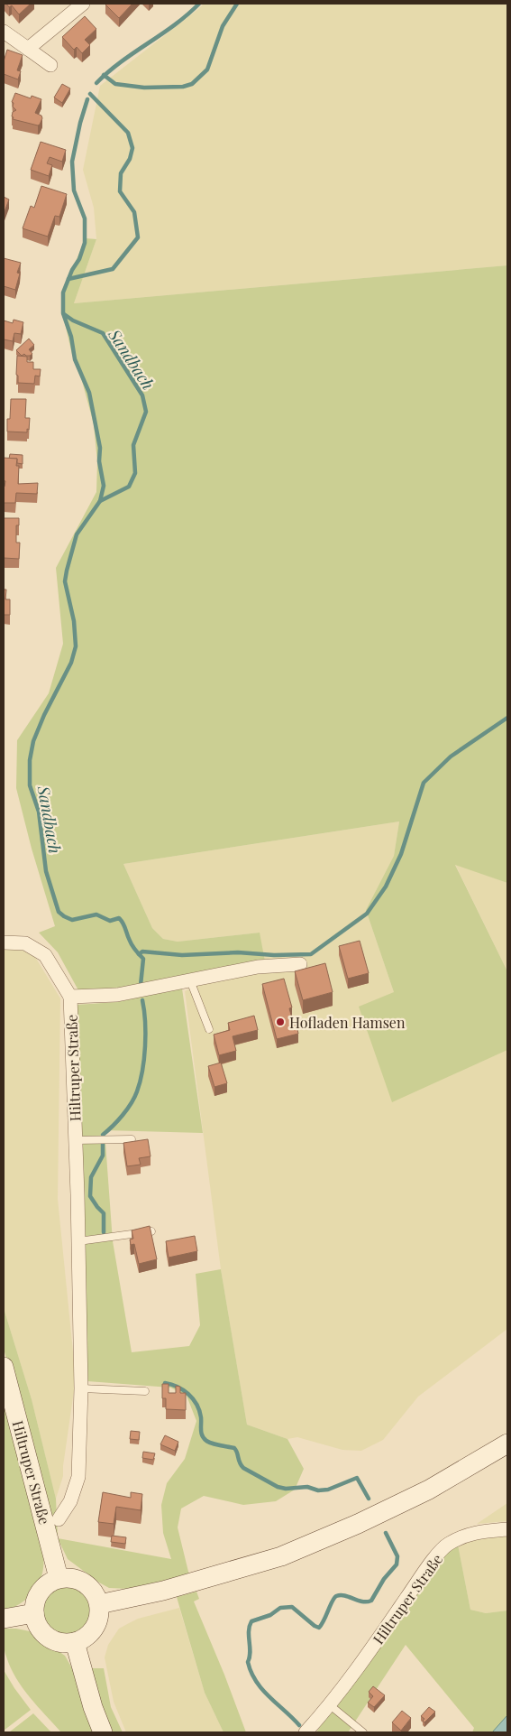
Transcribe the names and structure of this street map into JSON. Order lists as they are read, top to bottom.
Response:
{
  "streets": {
    "main road": ["Hiltruper Straße"]
  },
  "water": ["Sandbach"],
  "places": ["Hofladen Hamsen"]
}
